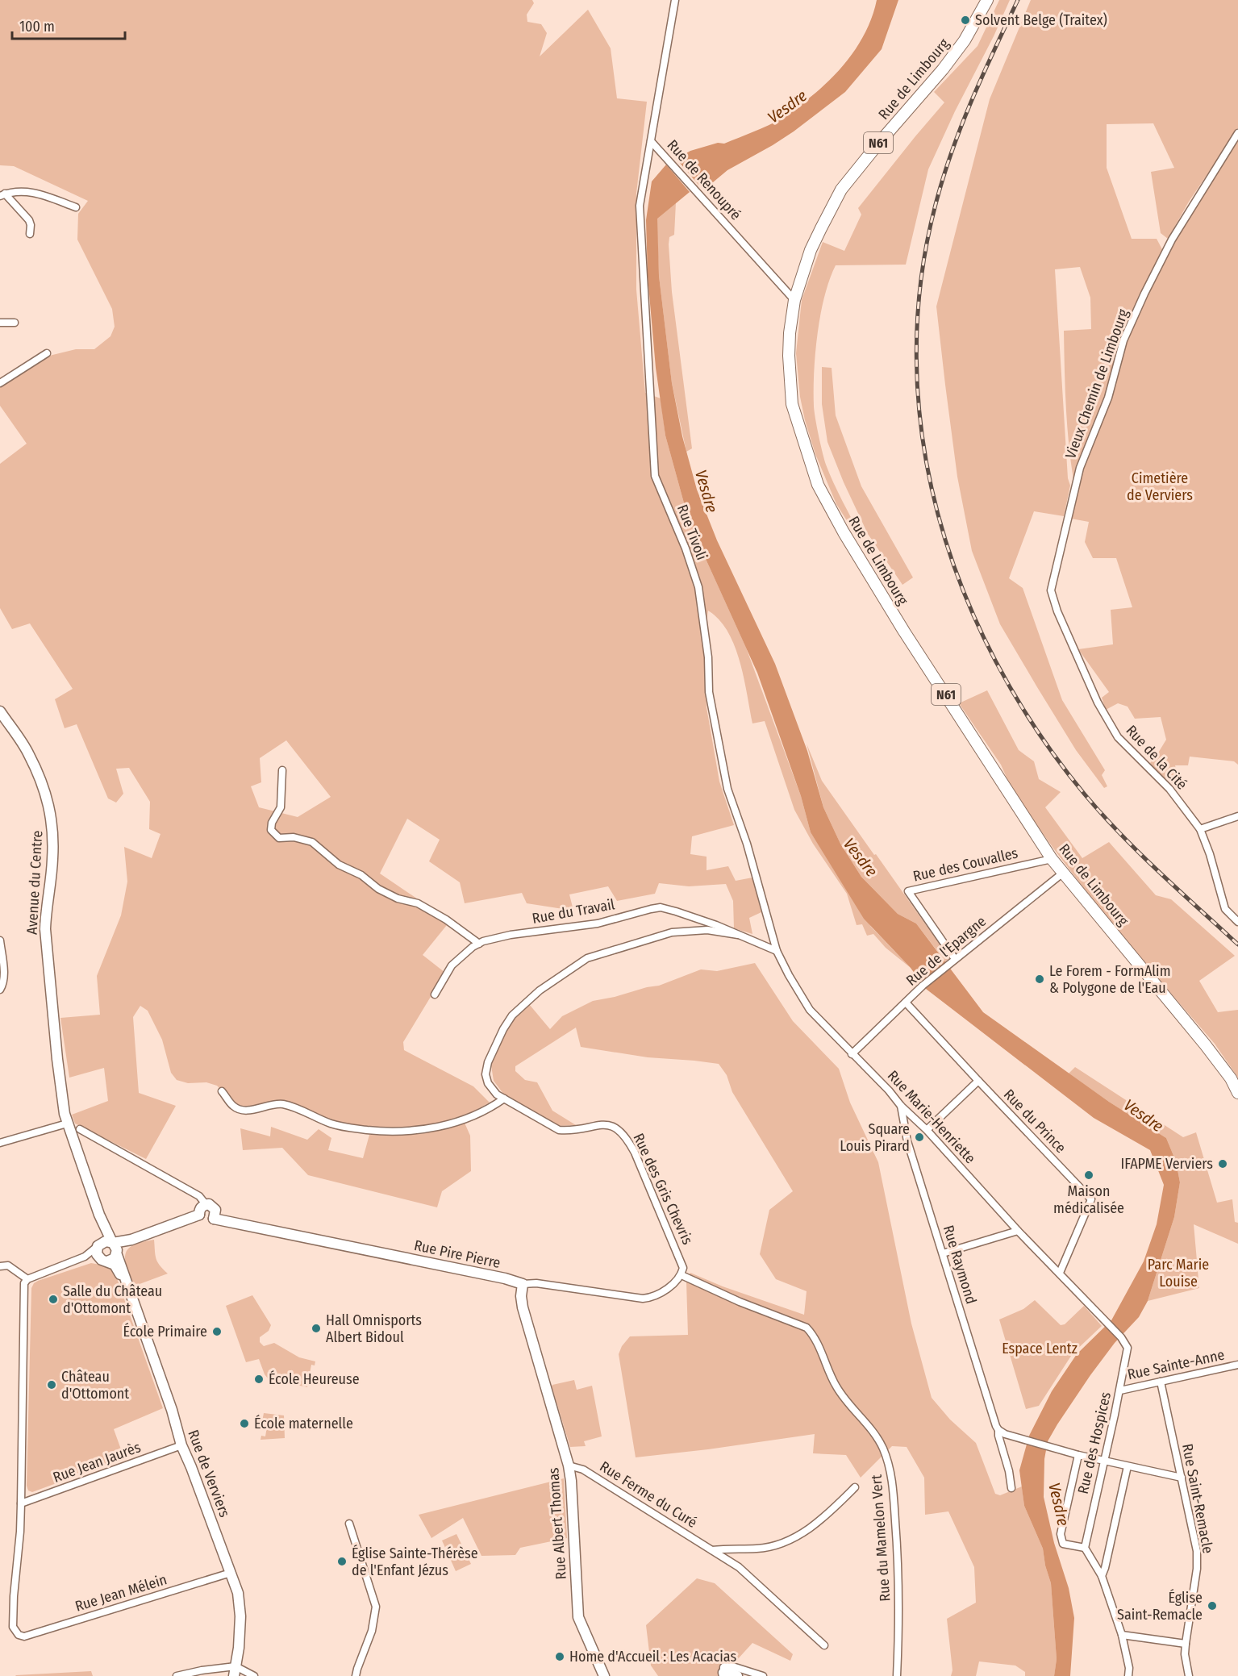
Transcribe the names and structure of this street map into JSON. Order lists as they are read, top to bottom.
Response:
{
  "streets": {
    "main road": ["Rue de Limbourg", "N61"],
    "street": [
      "Rue de Renoupré",
      "Vieux Chemin de Limbourg",
      "Rue Tivoli",
      "Rue de la Cité",
      "Rue des Couvalles",
      "Avenue du Centre",
      "Rue du Travail",
      "Rue de l'Epargne",
      "Rue Marie-Henriette",
      "Rue du Prince",
      "Rue des Gris Chevris",
      "Rue Pire Pierre",
      "Rue Raymond",
      "Rue Sainte-Anne",
      "Rue des Hospices",
      "Rue Jean Jaurès",
      "Rue de Verviers",
      "Rue Ferme du Curé",
      "Rue Saint-Remacle",
      "Rue Albert Thomas",
      "Rue du Mamelon Vert",
      "Rue Jean Mélein"
    ]
  },
  "crossings": [
    ["Rue de Limbourg", "Rue de Renoupré"],
    ["Rue de Limbourg", "Rue des Couvalles"],
    ["Rue de Limbourg", "Rue de l'Epargne"],
    ["Rue de Renoupré", "Rue Tivoli"],
    ["Vieux Chemin de Limbourg", "Rue de la Cité"],
    ["Rue Tivoli", "Rue Marie-Henriette"],
    ["Rue des Couvalles", "Rue de l'Epargne"],
    ["Rue du Travail", "Rue des Gris Chevris"],
    ["Rue de l'Epargne", "Rue Marie-Henriette"],
    ["Rue de l'Epargne", "Rue du Prince"],
    ["Rue Marie-Henriette", "Rue du Prince"],
    ["Rue Marie-Henriette", "Rue Raymond"],
    ["Rue Marie-Henriette", "Rue des Hospices"],
    ["Rue des Gris Chevris", "Rue Pire Pierre"],
    ["Rue des Gris Chevris", "Rue du Mamelon Vert"],
    ["Rue Pire Pierre", "Rue Albert Thomas"],
    ["Rue Pire Pierre", "Rue du Mamelon Vert"],
    ["Rue Sainte-Anne", "Rue des Hospices"],
    ["Rue Sainte-Anne", "Rue Saint-Remacle"],
    ["Rue Jean Jaurès", "Rue de Verviers"],
    ["Rue Jean Jaurès", "Rue Jean Mélein"],
    ["Rue de Verviers", "Rue Jean Mélein"],
    ["Rue Ferme du Curé", "Rue Albert Thomas"]
  ],
  "water": ["Vesdre"],
  "parks": ["Cimetière de Verviers", "Parc Marie Louise", "Espace Lentz"],
  "places": [
    "Solvent Belge (Traitex)",
    "Le Forem - FormAlim & Polygone de l'Eau",
    "Square Louis Pirard",
    "IFAPME Verviers",
    "Maison médicalisée",
    "Salle du Château d'Ottomont",
    "Hall Omnisports Albert Bidoul",
    "École Primaire",
    "École Heureuse",
    "Château d'Ottomont",
    "École maternelle",
    "Église Sainte-Thérèse de l'Enfant Jézus",
    "Église Saint-Remacle",
    "Home d'Accueil : Les Acacias"
  ],
  "scale_bar": "100 m"
}
